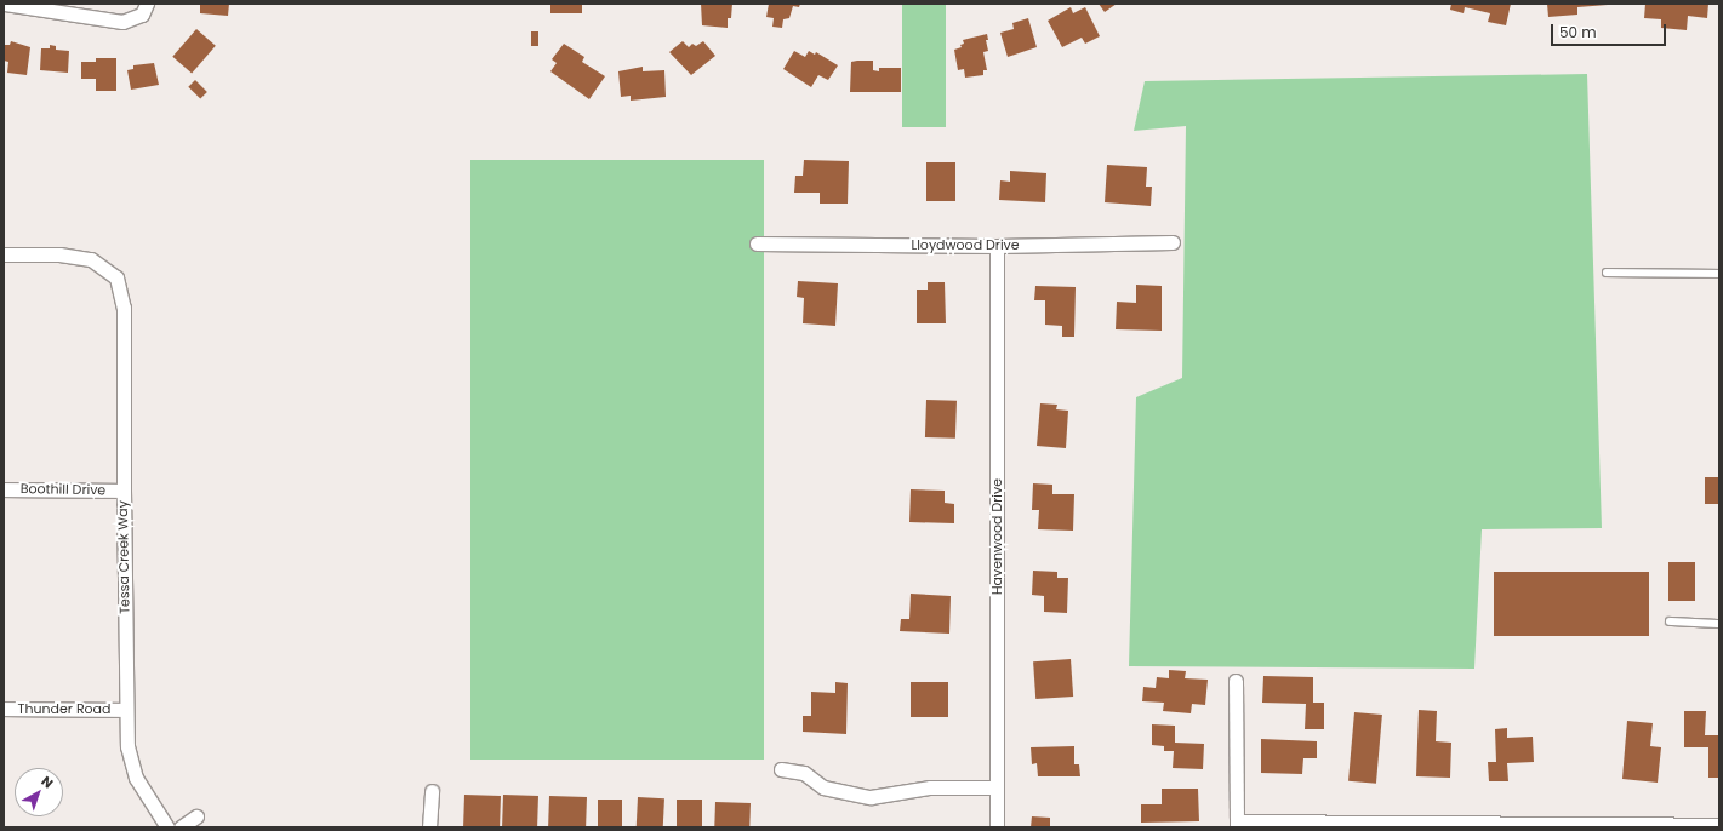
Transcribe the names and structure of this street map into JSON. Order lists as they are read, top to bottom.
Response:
{
  "streets": {
    "street": [
      "Lloydwood Drive",
      "Boothill Drive",
      "Havenwood Drive",
      "Tessa Creek Way",
      "Thunder Road"
    ]
  },
  "crossings": [
    ["Lloydwood Drive", "Havenwood Drive"],
    ["Boothill Drive", "Tessa Creek Way"],
    ["Tessa Creek Way", "Thunder Road"]
  ],
  "scale_bar": "50 m",
  "north": "top right"
}
